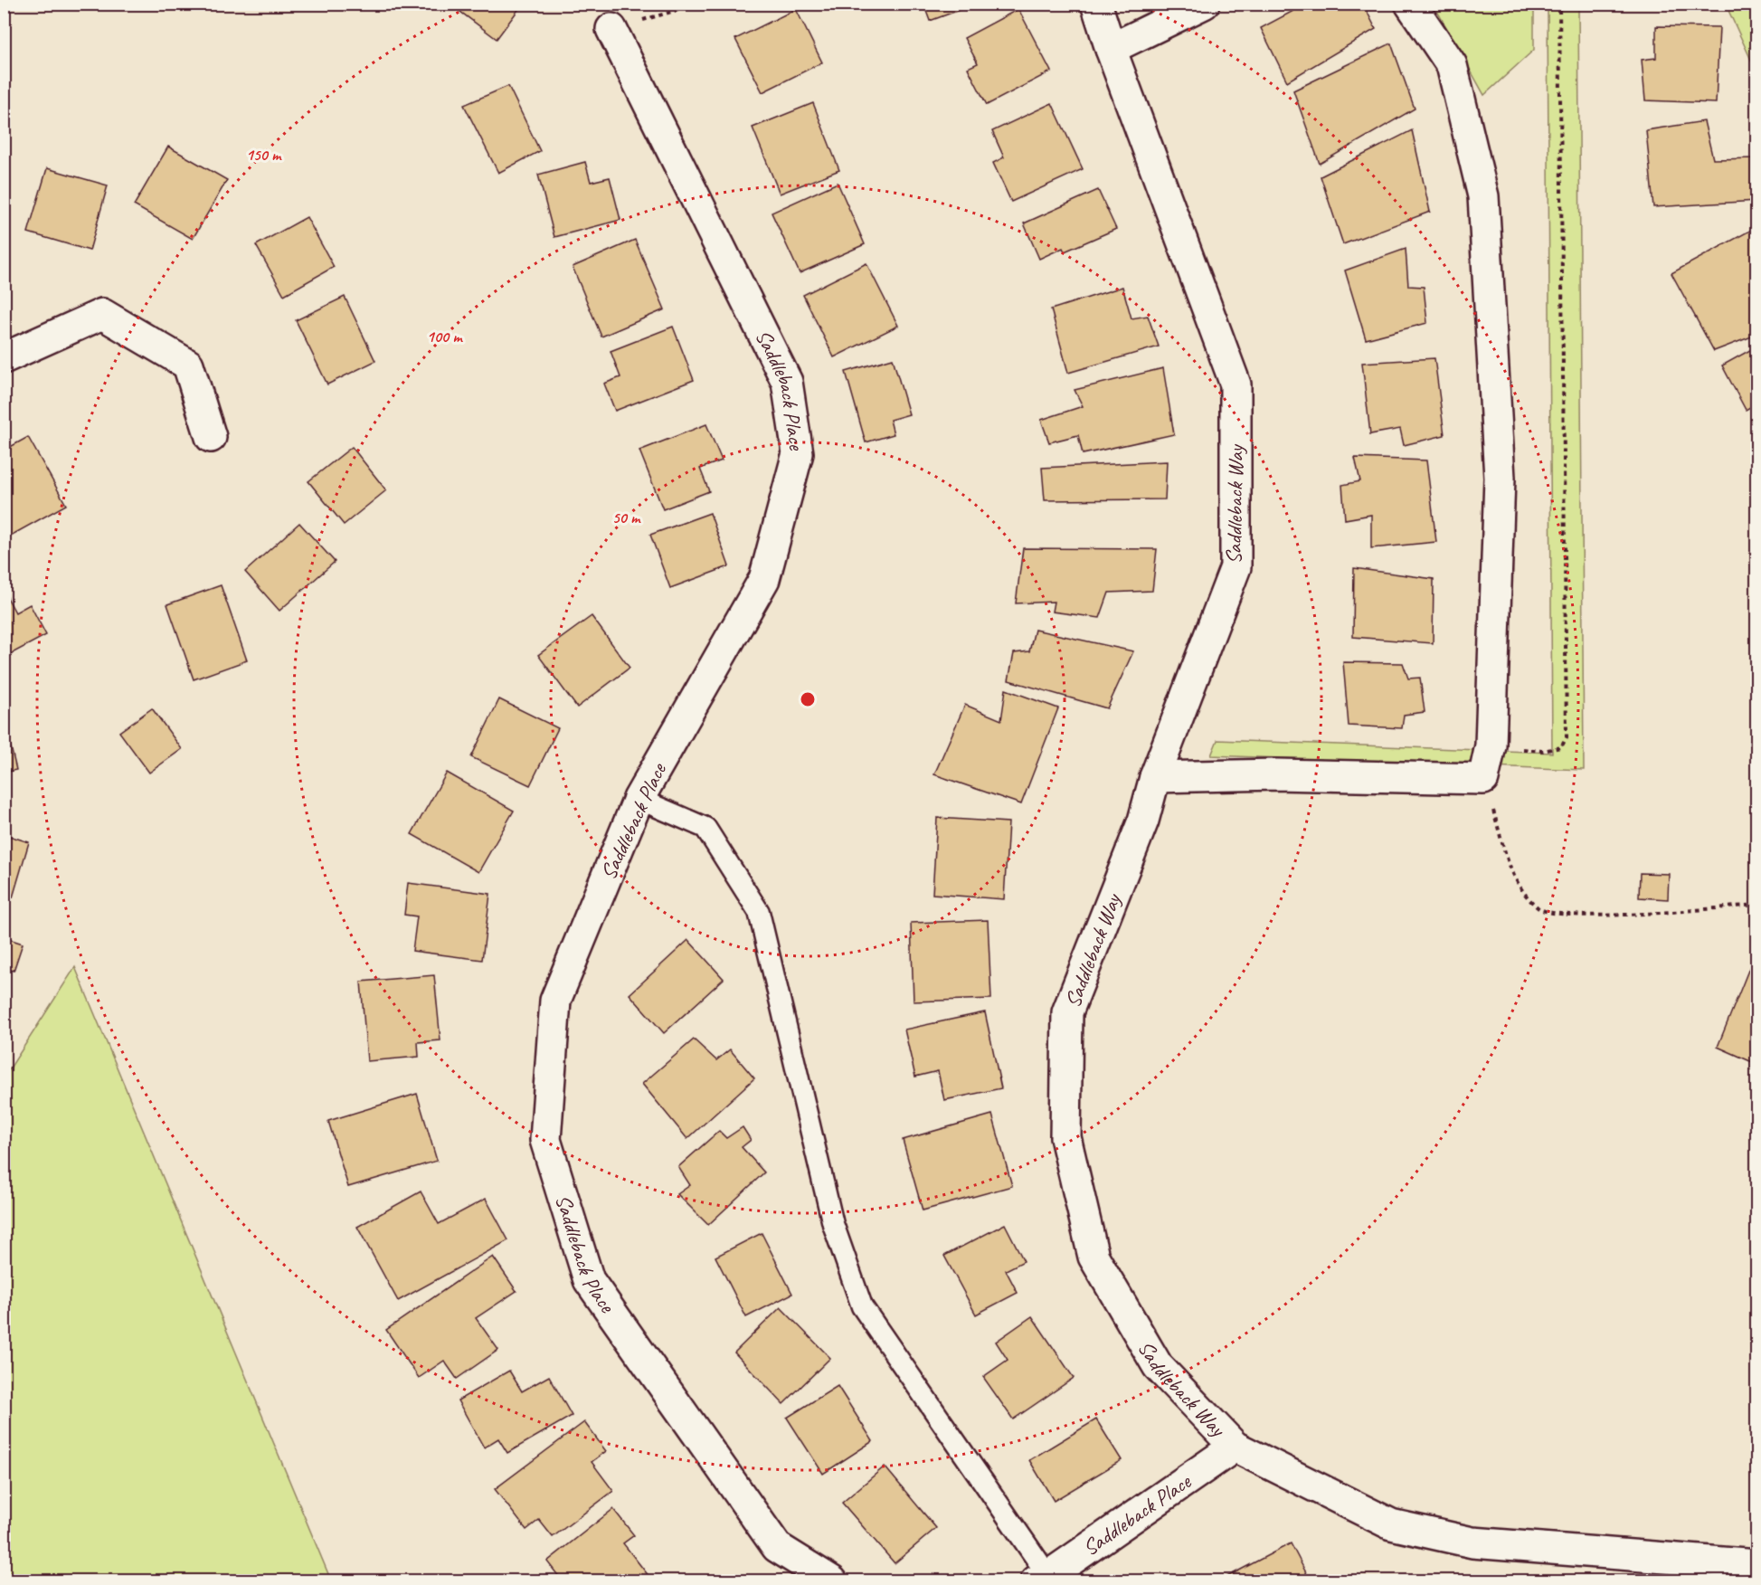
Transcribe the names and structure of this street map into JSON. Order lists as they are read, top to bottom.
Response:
{
  "streets": {
    "street": ["Saddleback Place", "Saddleback Way"]
  },
  "crossings": [
    ["Saddleback Place", "Saddleback Way"]
  ],
  "rings": ["150 m", "100 m", "50 m"]
}
